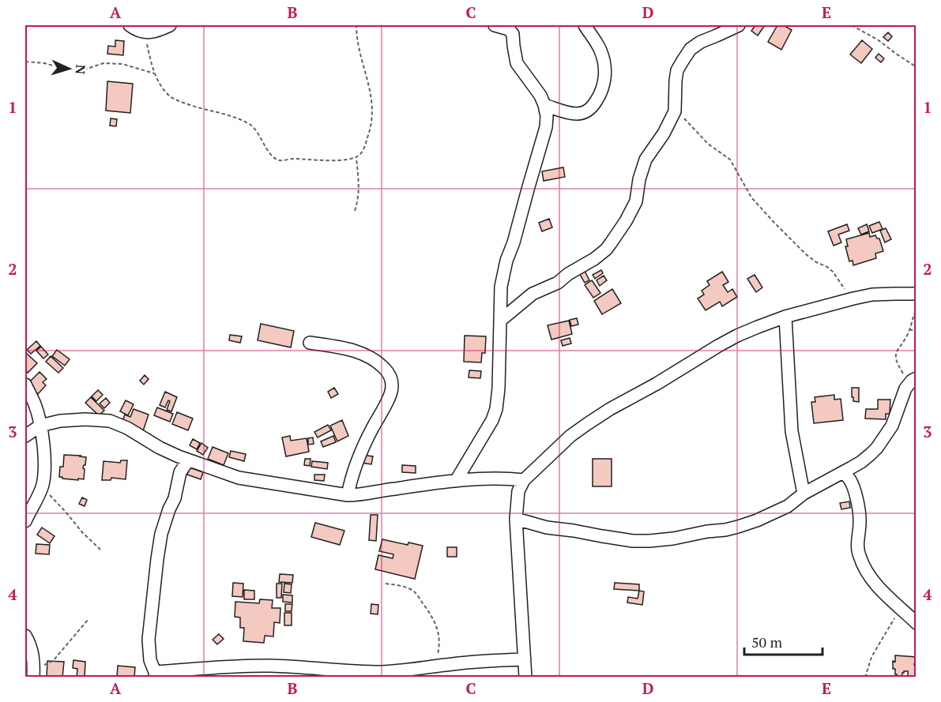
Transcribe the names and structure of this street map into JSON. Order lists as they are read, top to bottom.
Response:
{
  "scale_bar": "50 m",
  "north": "right",
  "grid": {
    "columns": [
      "A",
      "B",
      "C",
      "D",
      "E"
    ],
    "rows": [
      "1",
      "2",
      "3",
      "4"
    ]
  }
}
